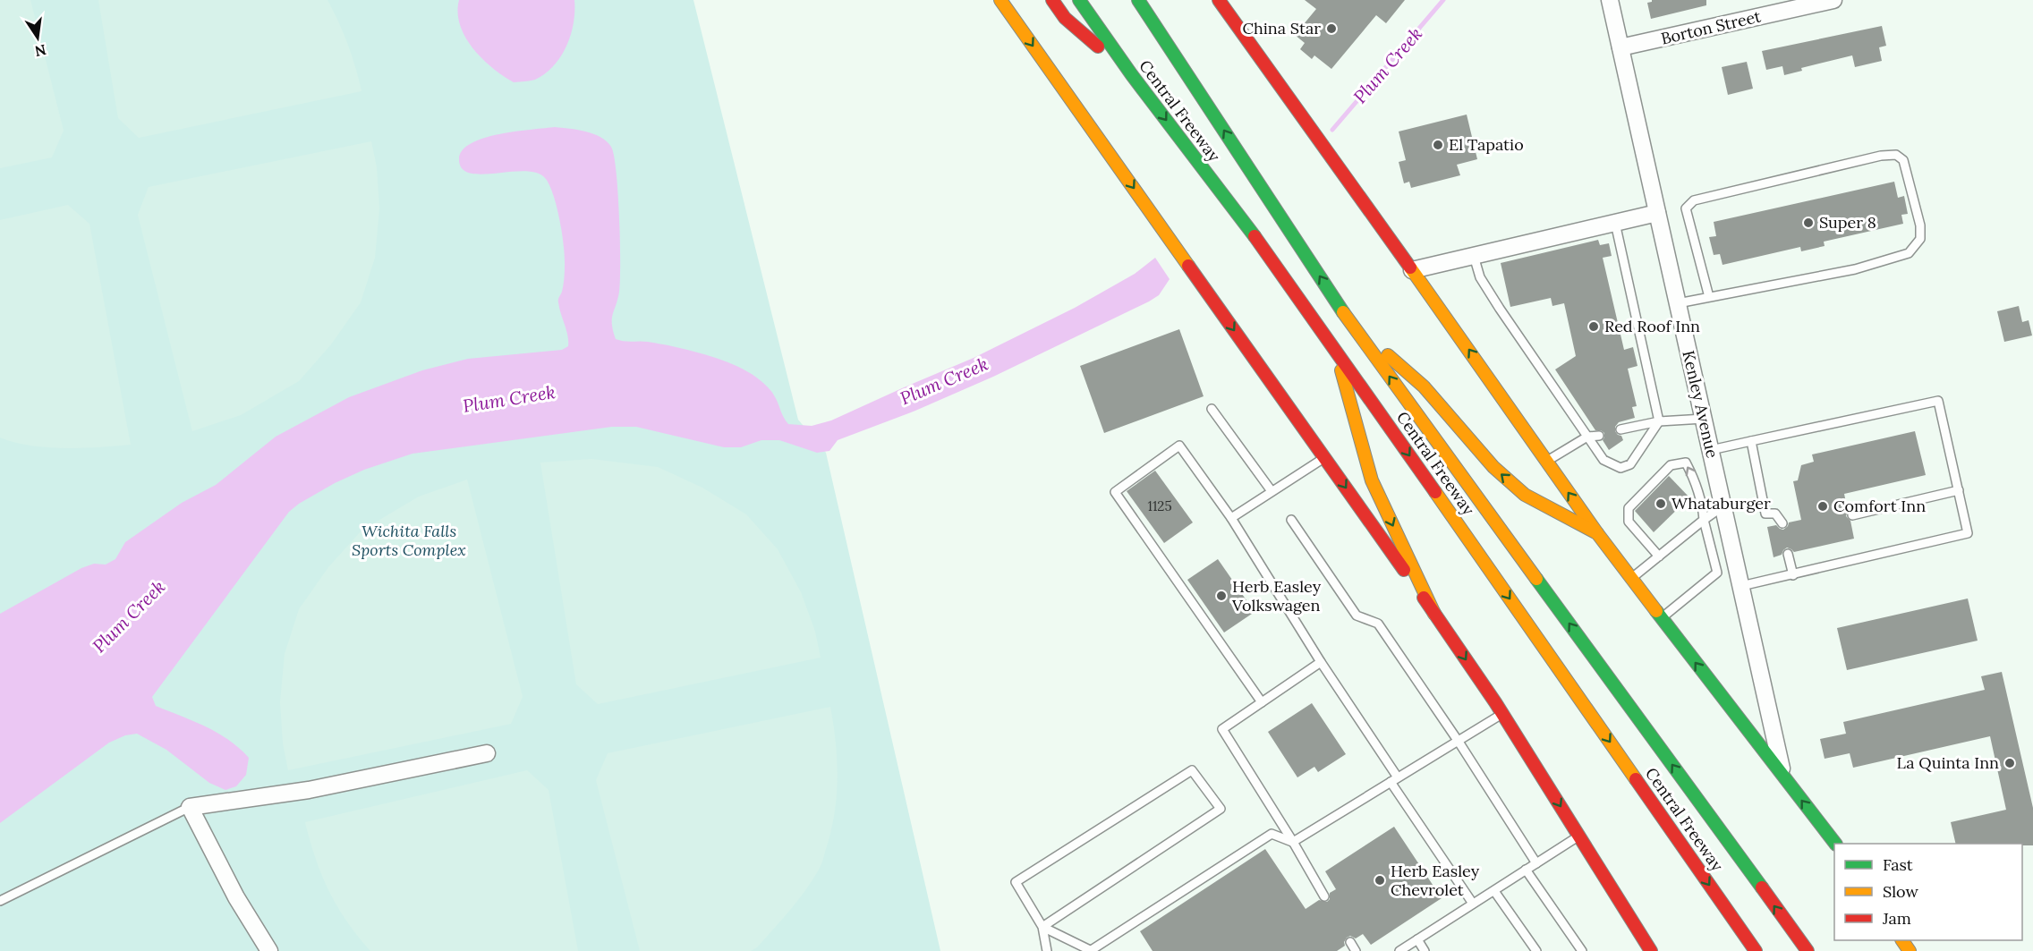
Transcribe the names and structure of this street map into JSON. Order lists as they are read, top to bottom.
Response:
{
  "streets": {
    "main road": ["Central Freeway"],
    "street": ["Borton Street", "Kenley Avenue"]
  },
  "crossings": [
    ["Borton Street", "Kenley Avenue"]
  ],
  "water": ["Plum Creek"],
  "parks": ["Wichita Falls Sports Complex"],
  "places": [
    "China Star",
    "El Tapatio",
    "Super 8",
    "Red Roof Inn",
    "Whataburger",
    "Comfort Inn",
    "Herb Easley Volkswagen",
    "La Quinta Inn",
    "Herb Easley Chevrolet"
  ],
  "house_numbers": ["1125"],
  "legend": ["Fast", "Slow", "Jam"],
  "north": "bottom"
}
